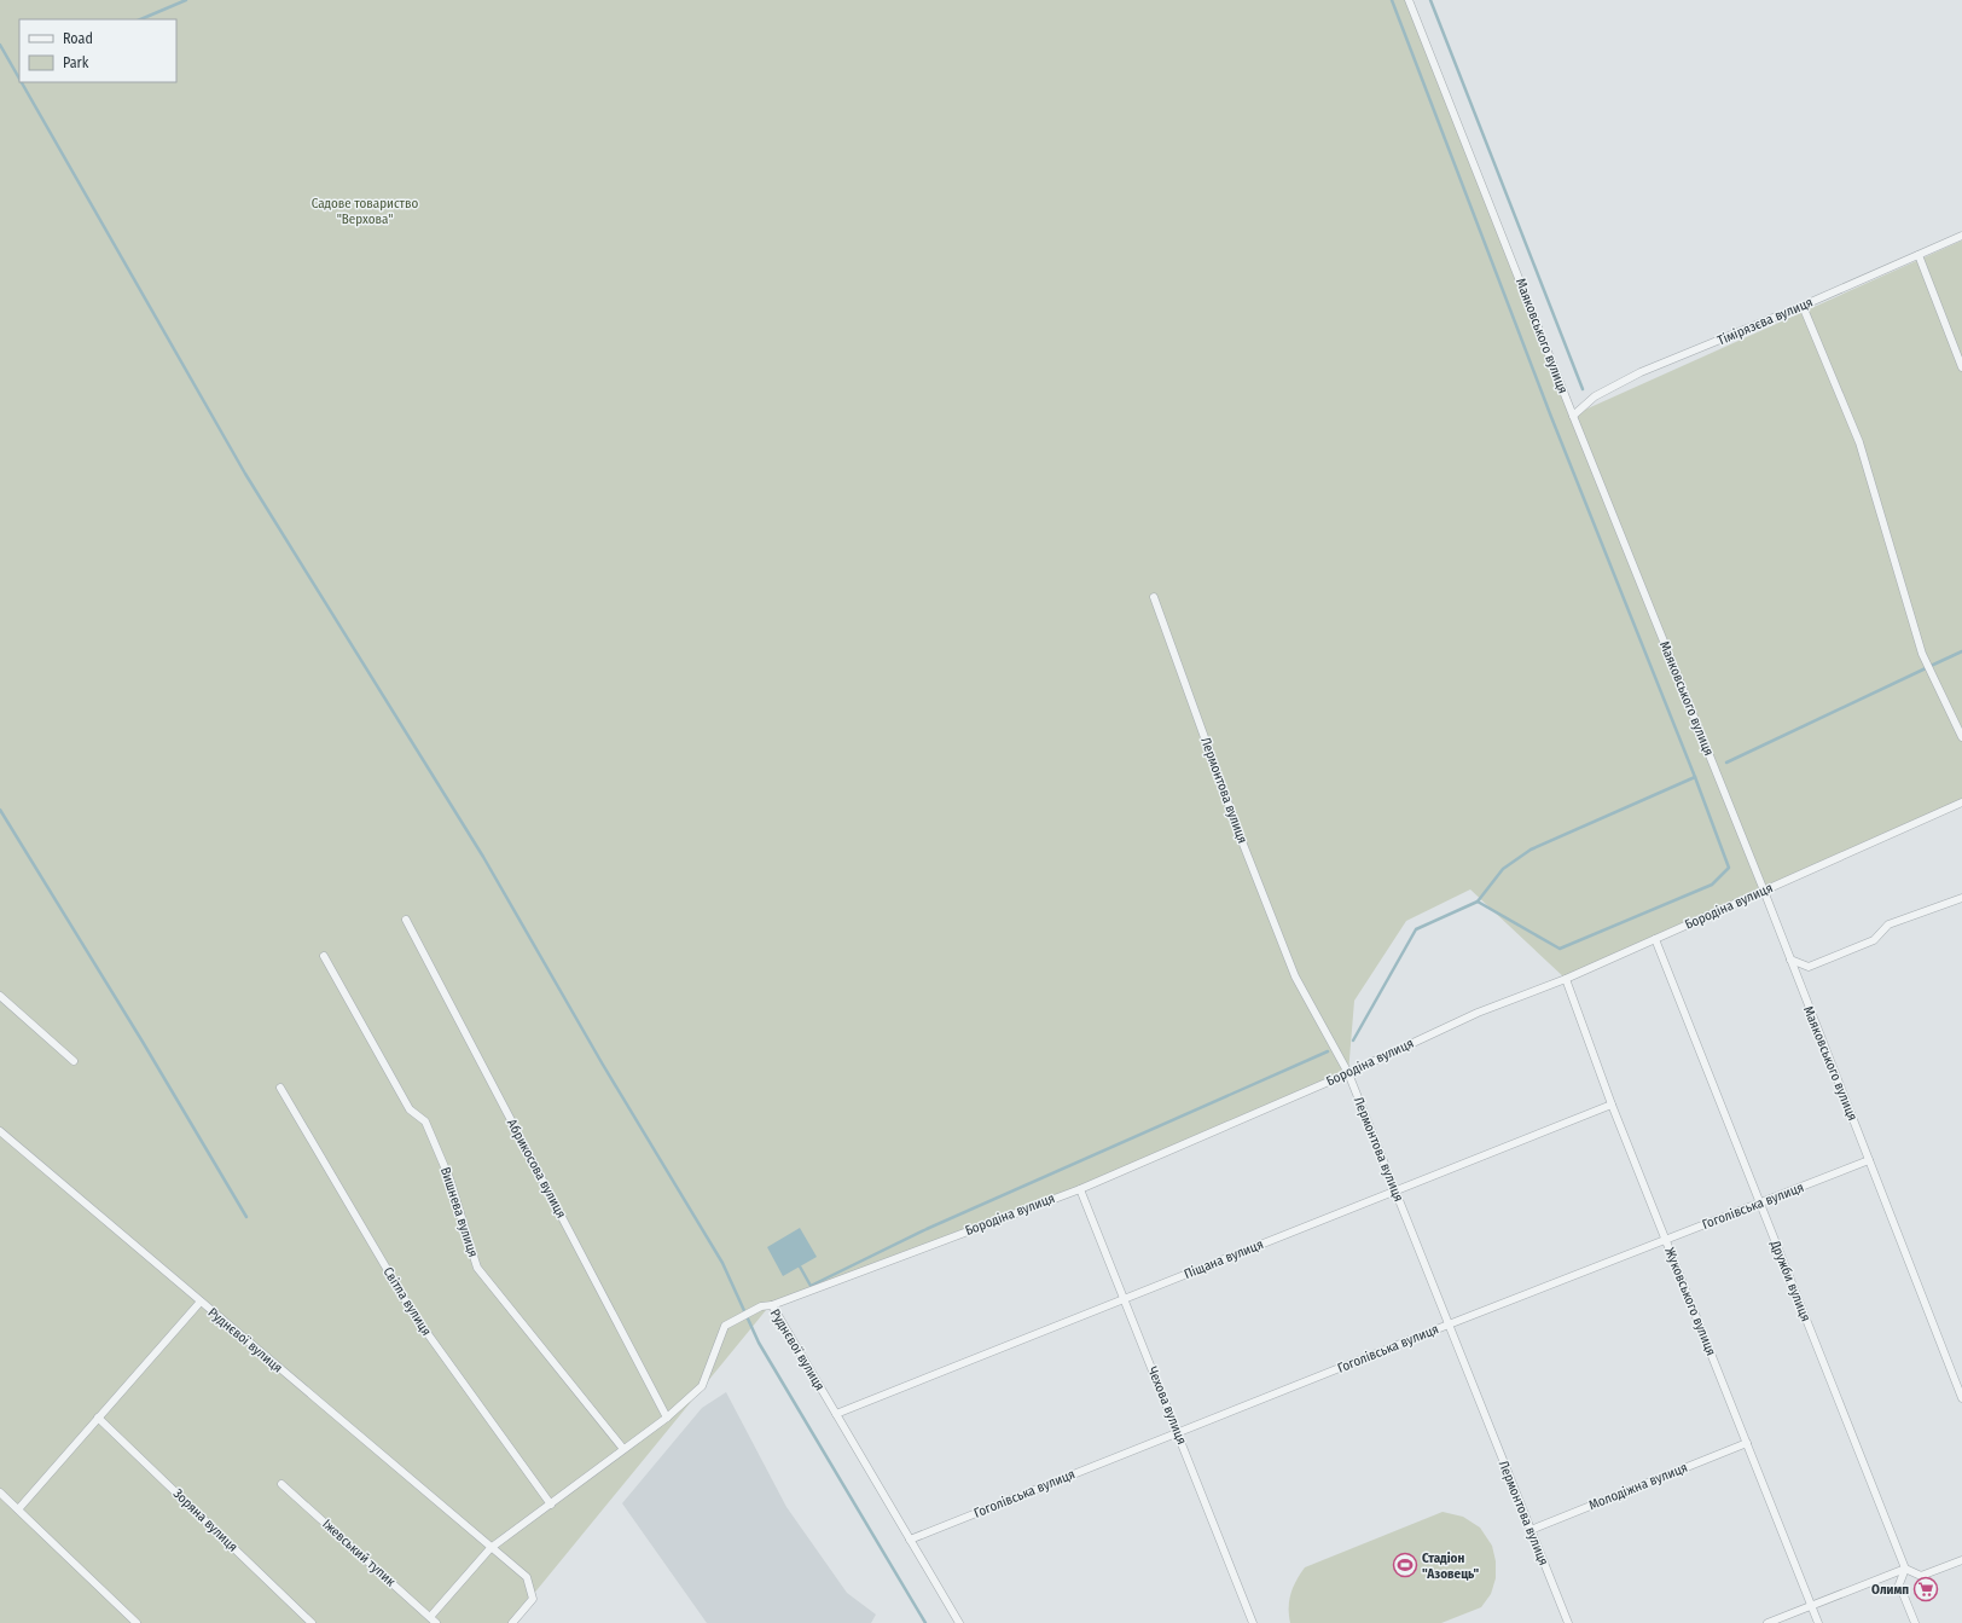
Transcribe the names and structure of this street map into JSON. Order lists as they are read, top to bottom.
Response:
{
  "streets": {
    "street": [
      "Тімірязєва вулиця",
      "Маяковського вулиця",
      "Лермонтова вулиця",
      "Бородіна вулиця",
      "Абрикосова вулиця",
      "Гоголівська вулиця",
      "Вишнева вулиця",
      "Піщана вулиця",
      "Дружби вулиця",
      "Світла вулиця",
      "Жуковського вулиця",
      "Руднєвої вулиця",
      "Чехова вулиця",
      "Молодіжна вулиця",
      "Зоряна вулиця",
      "Іжевський тупик"
    ]
  },
  "crossings": [
    ["Тімірязєва вулиця", "Маяковського вулиця"],
    ["Маяковського вулиця", "Бородіна вулиця"],
    ["Маяковського вулиця", "Гоголівська вулиця"],
    ["Лермонтова вулиця", "Бородіна вулиця"],
    ["Лермонтова вулиця", "Гоголівська вулиця"],
    ["Лермонтова вулиця", "Піщана вулиця"],
    ["Лермонтова вулиця", "Молодіжна вулиця"],
    ["Бородіна вулиця", "Дружби вулиця"],
    ["Бородіна вулиця", "Жуковського вулиця"],
    ["Бородіна вулиця", "Руднєвої вулиця"],
    ["Бородіна вулиця", "Чехова вулиця"],
    ["Абрикосова вулиця", "Руднєвої вулиця"],
    ["Гоголівська вулиця", "Дружби вулиця"],
    ["Гоголівська вулиця", "Жуковського вулиця"],
    ["Гоголівська вулиця", "Руднєвої вулиця"],
    ["Гоголівська вулиця", "Чехова вулиця"],
    ["Вишнева вулиця", "Руднєвої вулиця"],
    ["Піщана вулиця", "Жуковського вулиця"],
    ["Піщана вулиця", "Руднєвої вулиця"],
    ["Піщана вулиця", "Чехова вулиця"],
    ["Світла вулиця", "Руднєвої вулиця"],
    ["Жуковського вулиця", "Молодіжна вулиця"]
  ],
  "parks": ["Садове товариство \"Верхова\""],
  "places": {
    "sports": ["Стадіон \"Азовець\""],
    "supermarket": ["Олимп"]
  },
  "legend": ["Road", "Park"]
}
